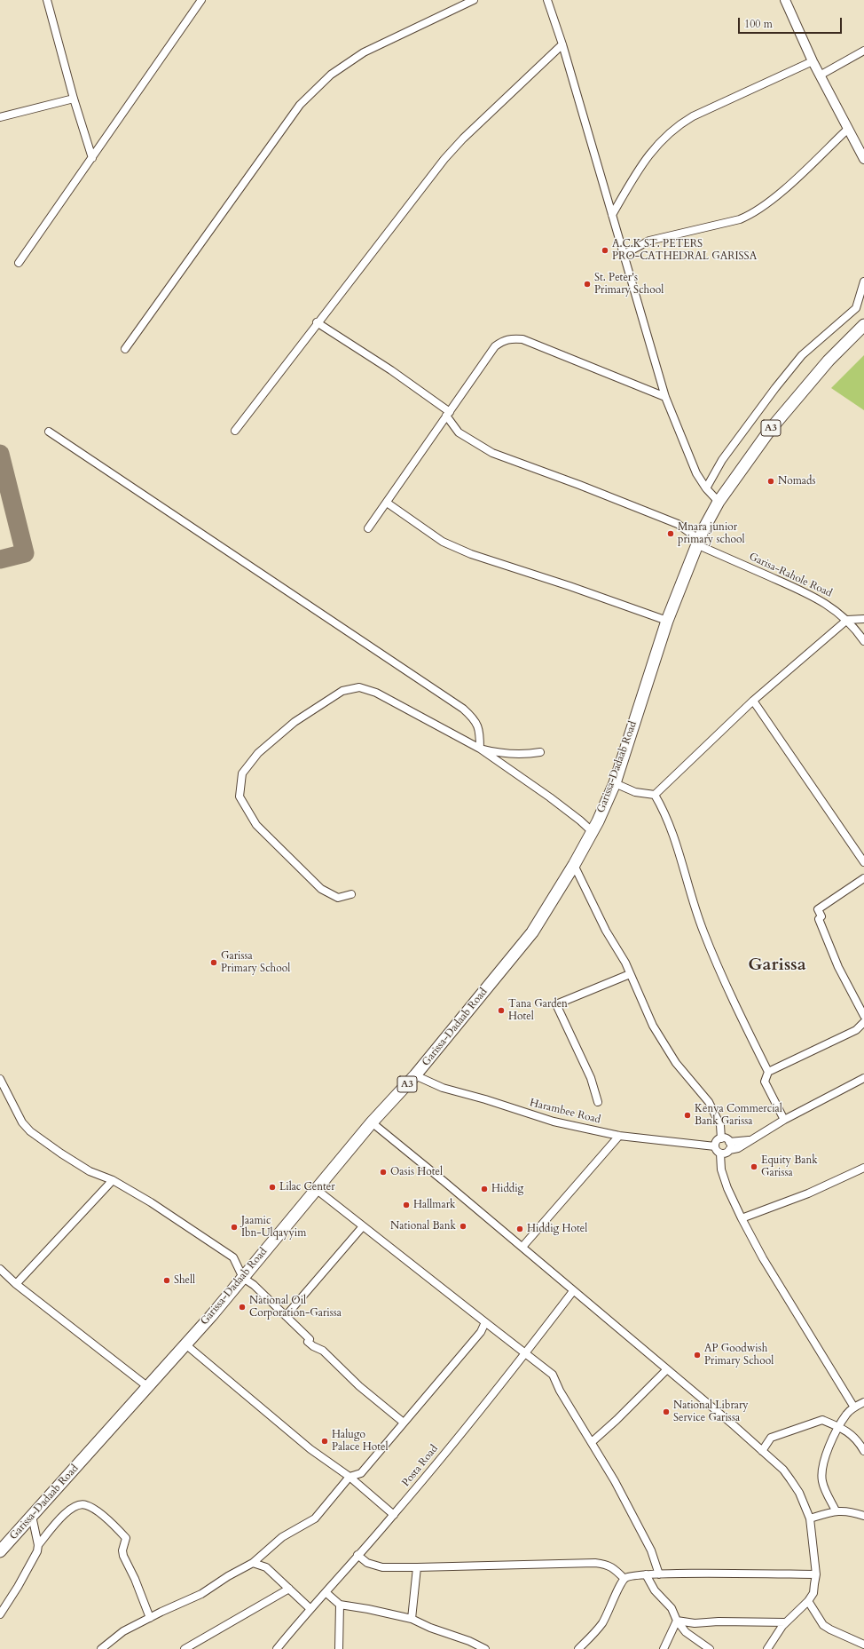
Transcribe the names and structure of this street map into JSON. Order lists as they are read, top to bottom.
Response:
{
  "streets": {
    "highway": ["A3", "Garissa-Dadaab Road"],
    "street": ["Garisa-Rahole Road", "Harambee Road", "Posta Road"]
  },
  "crossings": [
    ["A3", "Garisa-Rahole Road"],
    ["A3", "Garissa-Dadaab Road"],
    ["Garisa-Rahole Road", "Garissa-Dadaab Road"],
    ["Garissa-Dadaab Road", "Harambee Road"]
  ],
  "districts": ["Garissa"],
  "places": [
    "A.C.K ST. PETERS PRO-CATHEDRAL GARISSA",
    "St. Peter's Primary School",
    "Nomads",
    "Mnara junior primary school",
    "Garissa Primary School",
    "Tana Garden Hotel",
    "Kenya Commercial Bank Garissa",
    "Equity Bank Garissa",
    "Oasis Hotel",
    "Lilac Center",
    "Hiddig",
    "Hallmark",
    "National Bank",
    "Jaamic Ibn-Ulqayyim",
    "Hiddig Hotel",
    "Shell",
    "National Oil Corporation-Garissa",
    "AP Goodwish Primary School",
    "National Library Service Garissa",
    "Halugo Palace Hotel"
  ],
  "scale_bar": "100 m"
}
